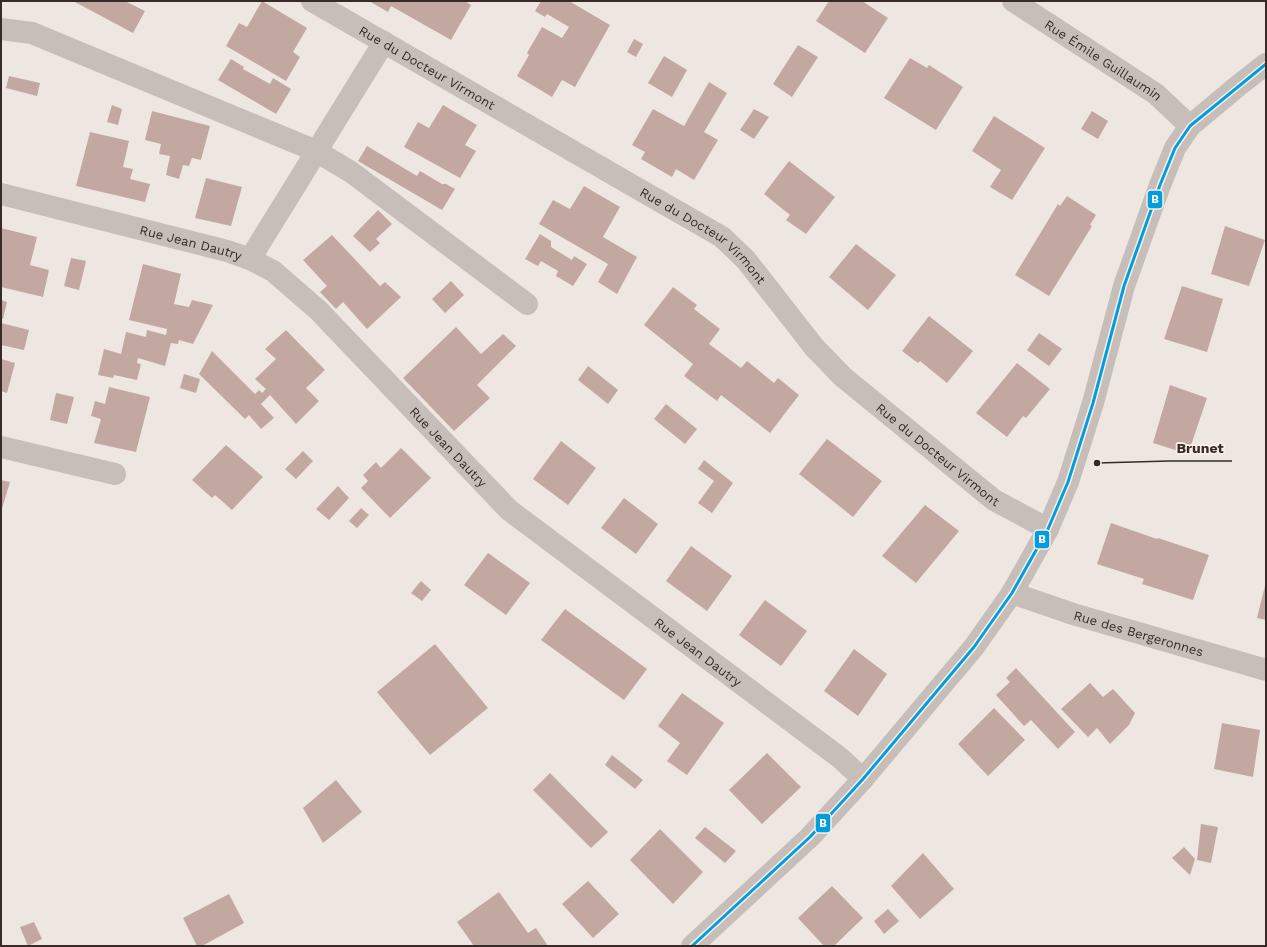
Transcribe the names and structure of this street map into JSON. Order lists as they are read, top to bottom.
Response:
{
  "streets": {
    "street": [
      "Rue Émile Guillaumin",
      "Rue du Docteur Virmont",
      "Rue Jean Dautry",
      "Rue des Bergeronnes"
    ]
  },
  "places": ["Brunet"],
  "lines": ["transit line B"]
}
